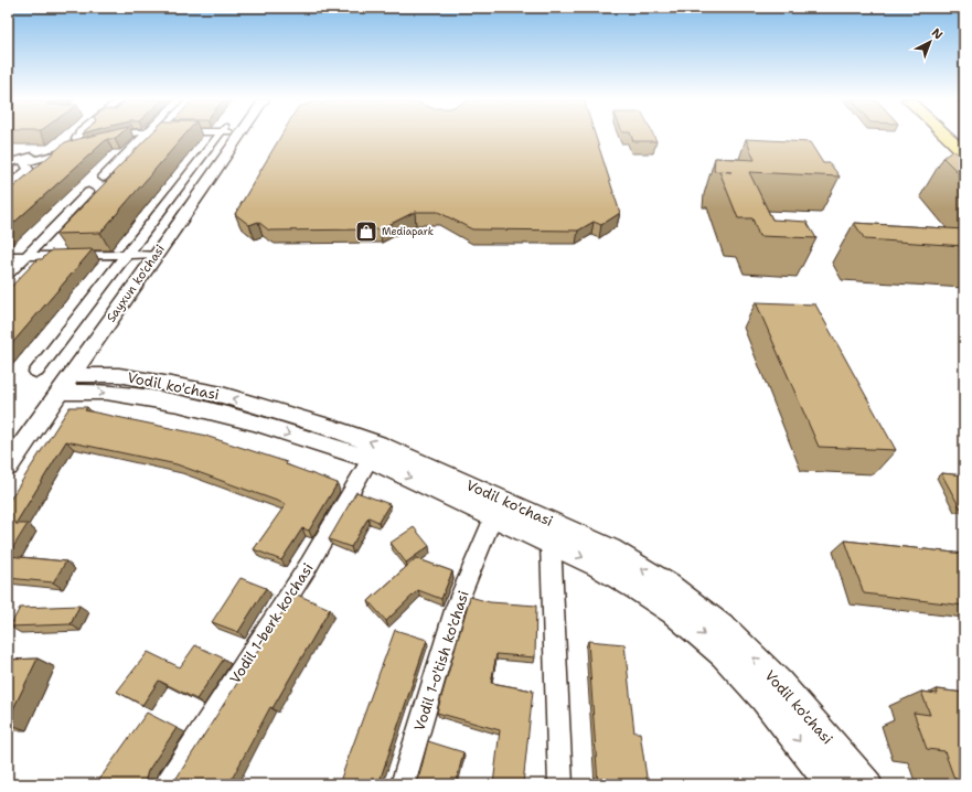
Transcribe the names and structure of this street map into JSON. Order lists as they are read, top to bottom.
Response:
{
  "streets": {
    "street": [
      "Sayxun ko'chasi",
      "Vodil ko'chasi",
      "Vodil 1-berk ko'chasi",
      "Vodil 1-o'tish ko'chasi"
    ]
  },
  "crossings": [
    ["Sayxun ko'chasi", "Vodil ko'chasi"],
    ["Vodil ko'chasi", "Vodil 1-berk ko'chasi"],
    ["Vodil ko'chasi", "Vodil 1-o'tish ko'chasi"]
  ],
  "places": {
    "shop": ["Mediapark"]
  },
  "north": "top right"
}
